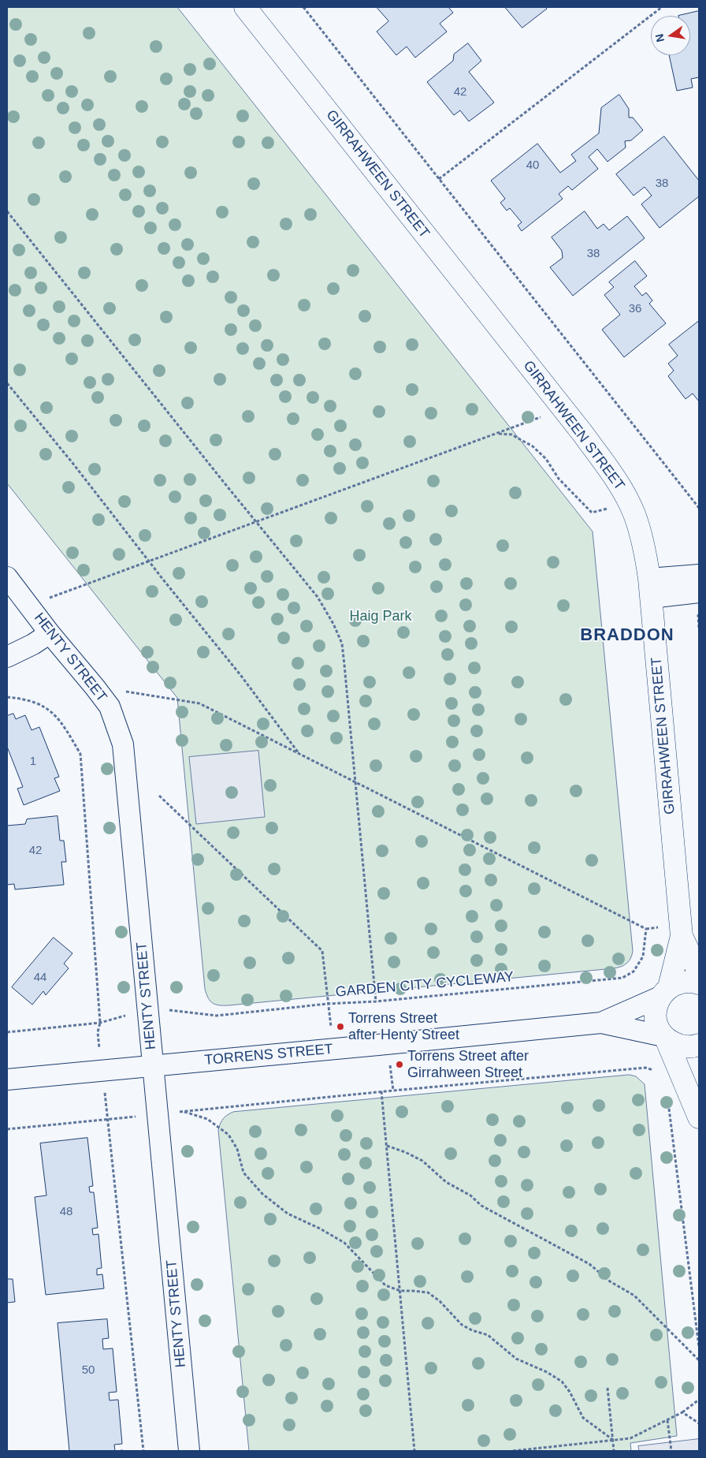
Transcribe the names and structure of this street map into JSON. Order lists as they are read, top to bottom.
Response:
{
  "streets": {
    "street": ["GIRRAHWEEN STREET", "HENTY STREET", "TORRENS STREET"],
    "path": ["GARDEN CITY CYCLEWAY"]
  },
  "crossings": [
    ["GIRRAHWEEN STREET", "TORRENS STREET"],
    ["HENTY STREET", "TORRENS STREET"]
  ],
  "districts": ["BRADDON"],
  "parks": ["Haig Park"],
  "places": ["Torrens Street after Henty Street", "Torrens Street after Girrahween Street"],
  "house_numbers": [
    "42",
    "40",
    "38",
    "38",
    "36",
    "1",
    "42",
    "44",
    "48",
    "50"
  ],
  "north": "left"
}
